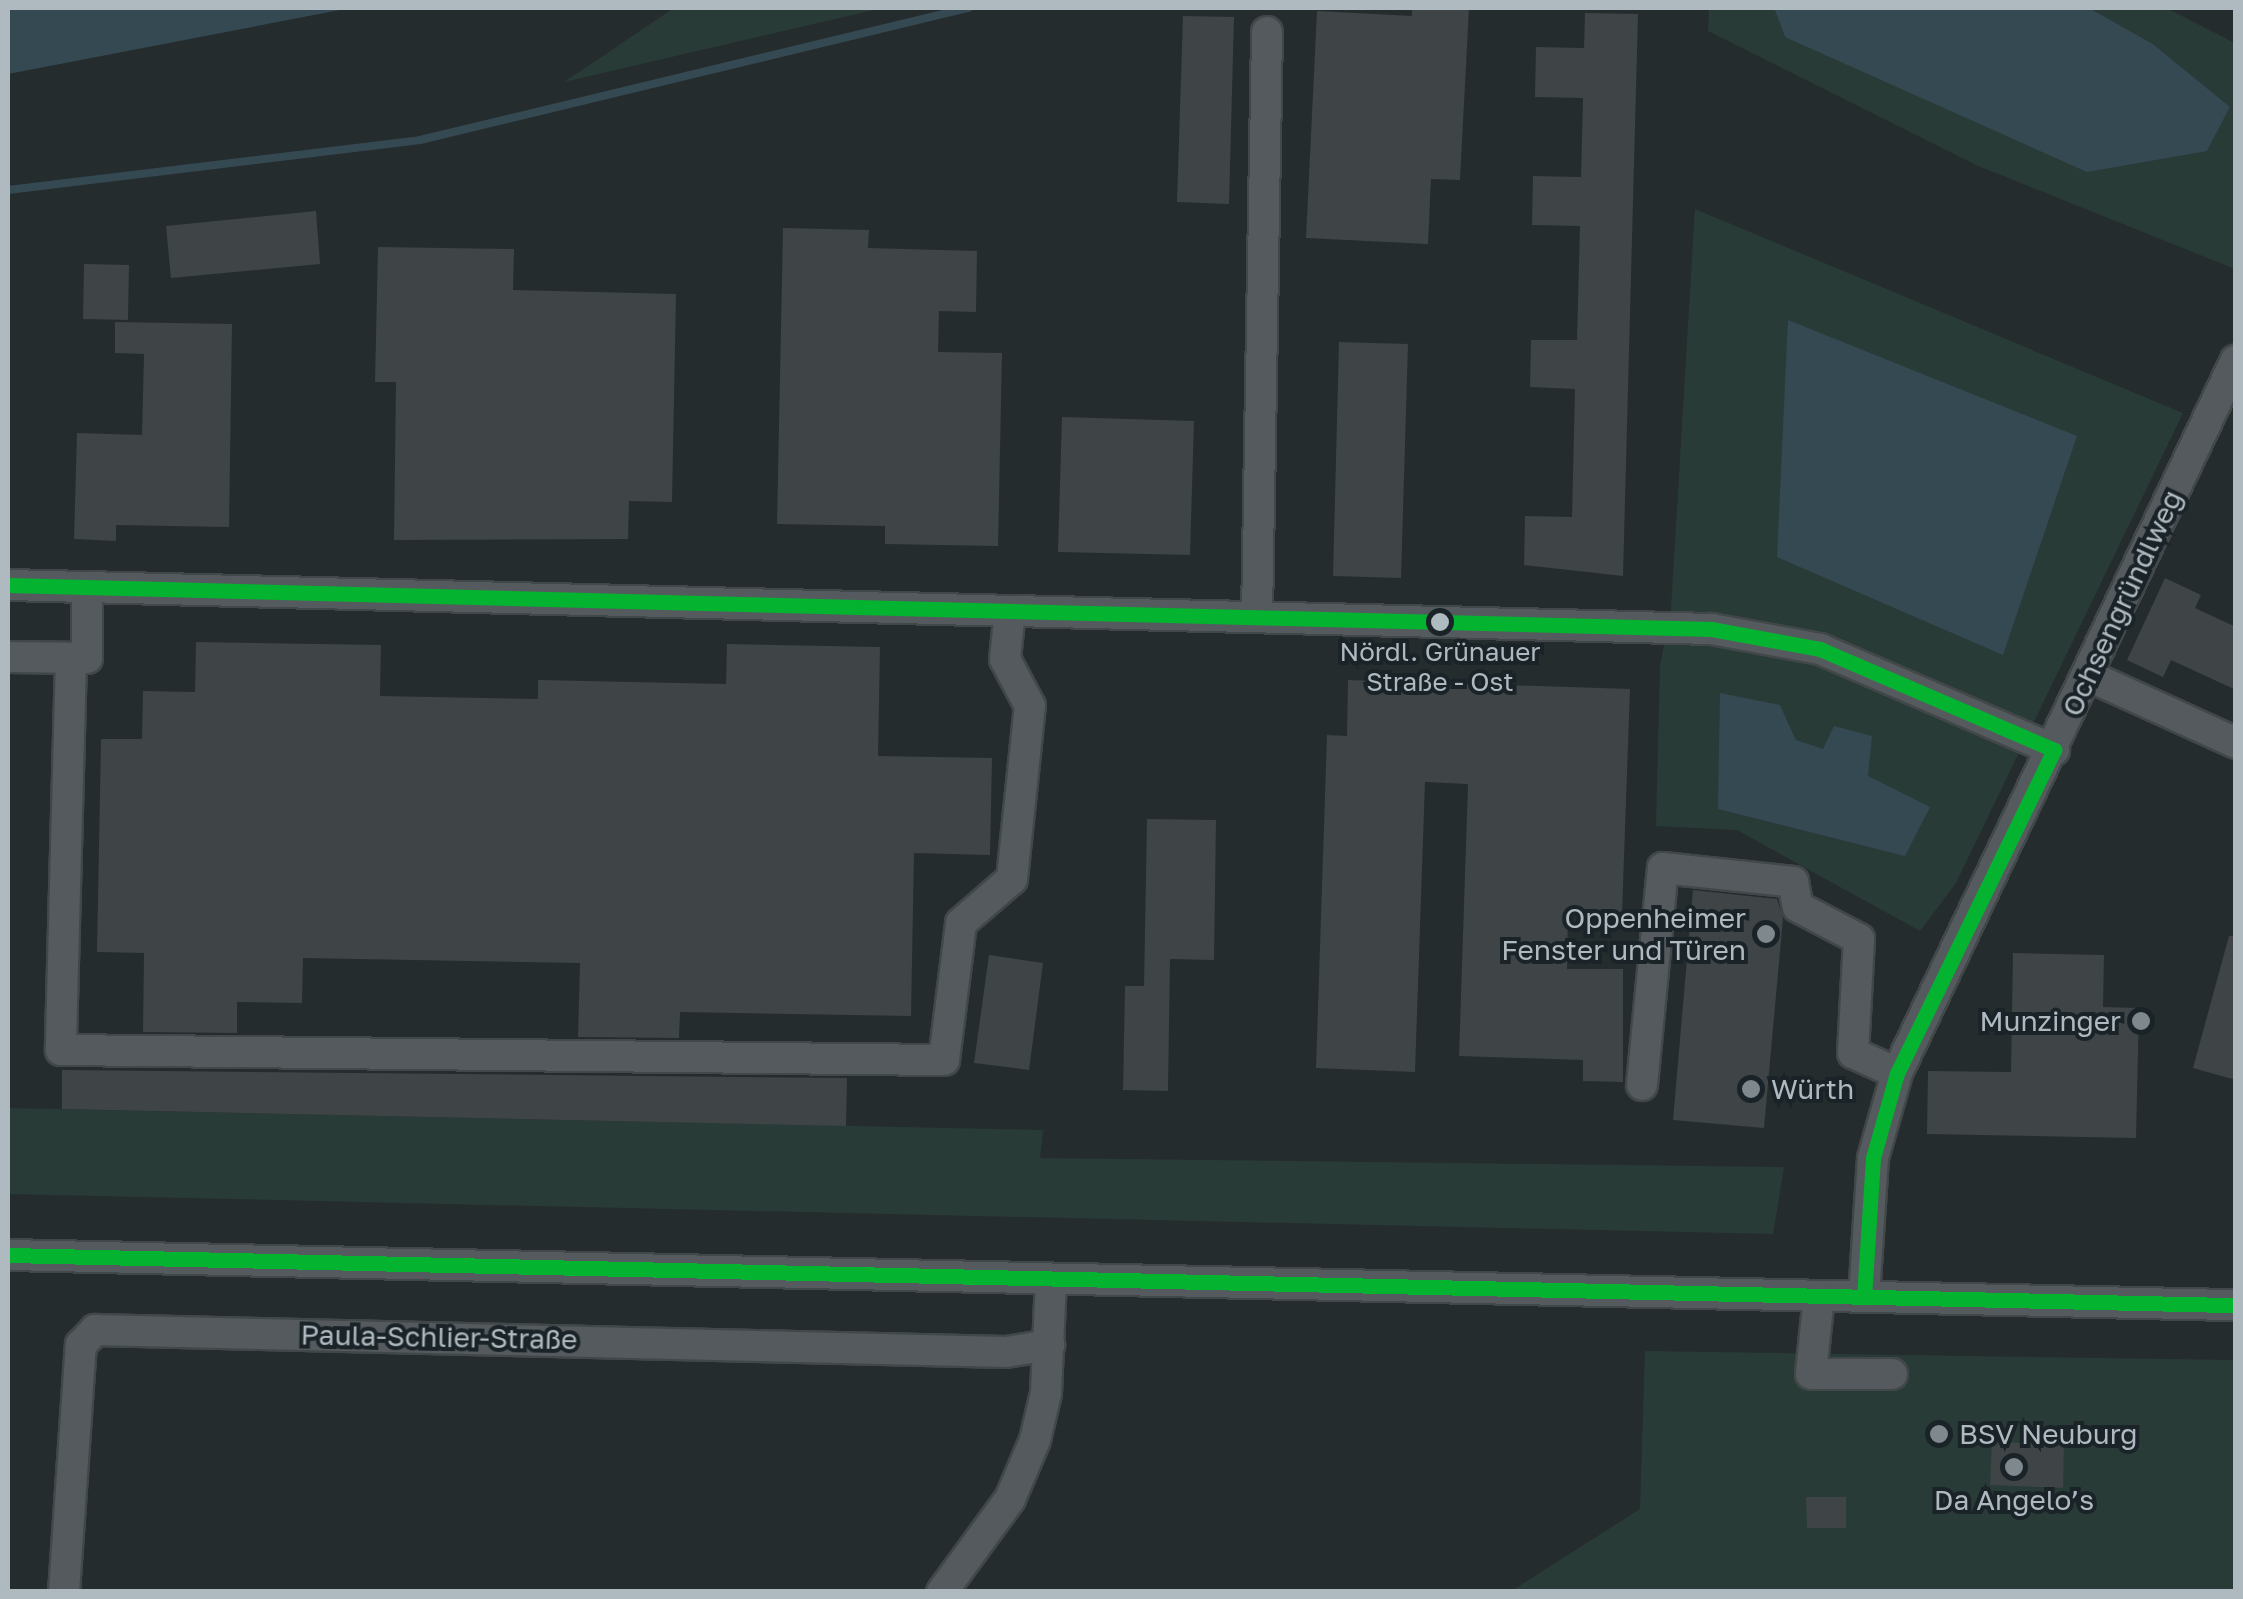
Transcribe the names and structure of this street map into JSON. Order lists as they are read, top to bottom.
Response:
{
  "streets": {
    "street": ["Ochsengründlweg", "Paula-Schlier-Straße"]
  },
  "places": [
    "Nördl. Grünauer Straße - Ost",
    "Oppenheimer Fenster und Türen",
    "Munzinger",
    "Würth",
    "BSV Neuburg",
    "Da Angelo’s"
  ]
}
